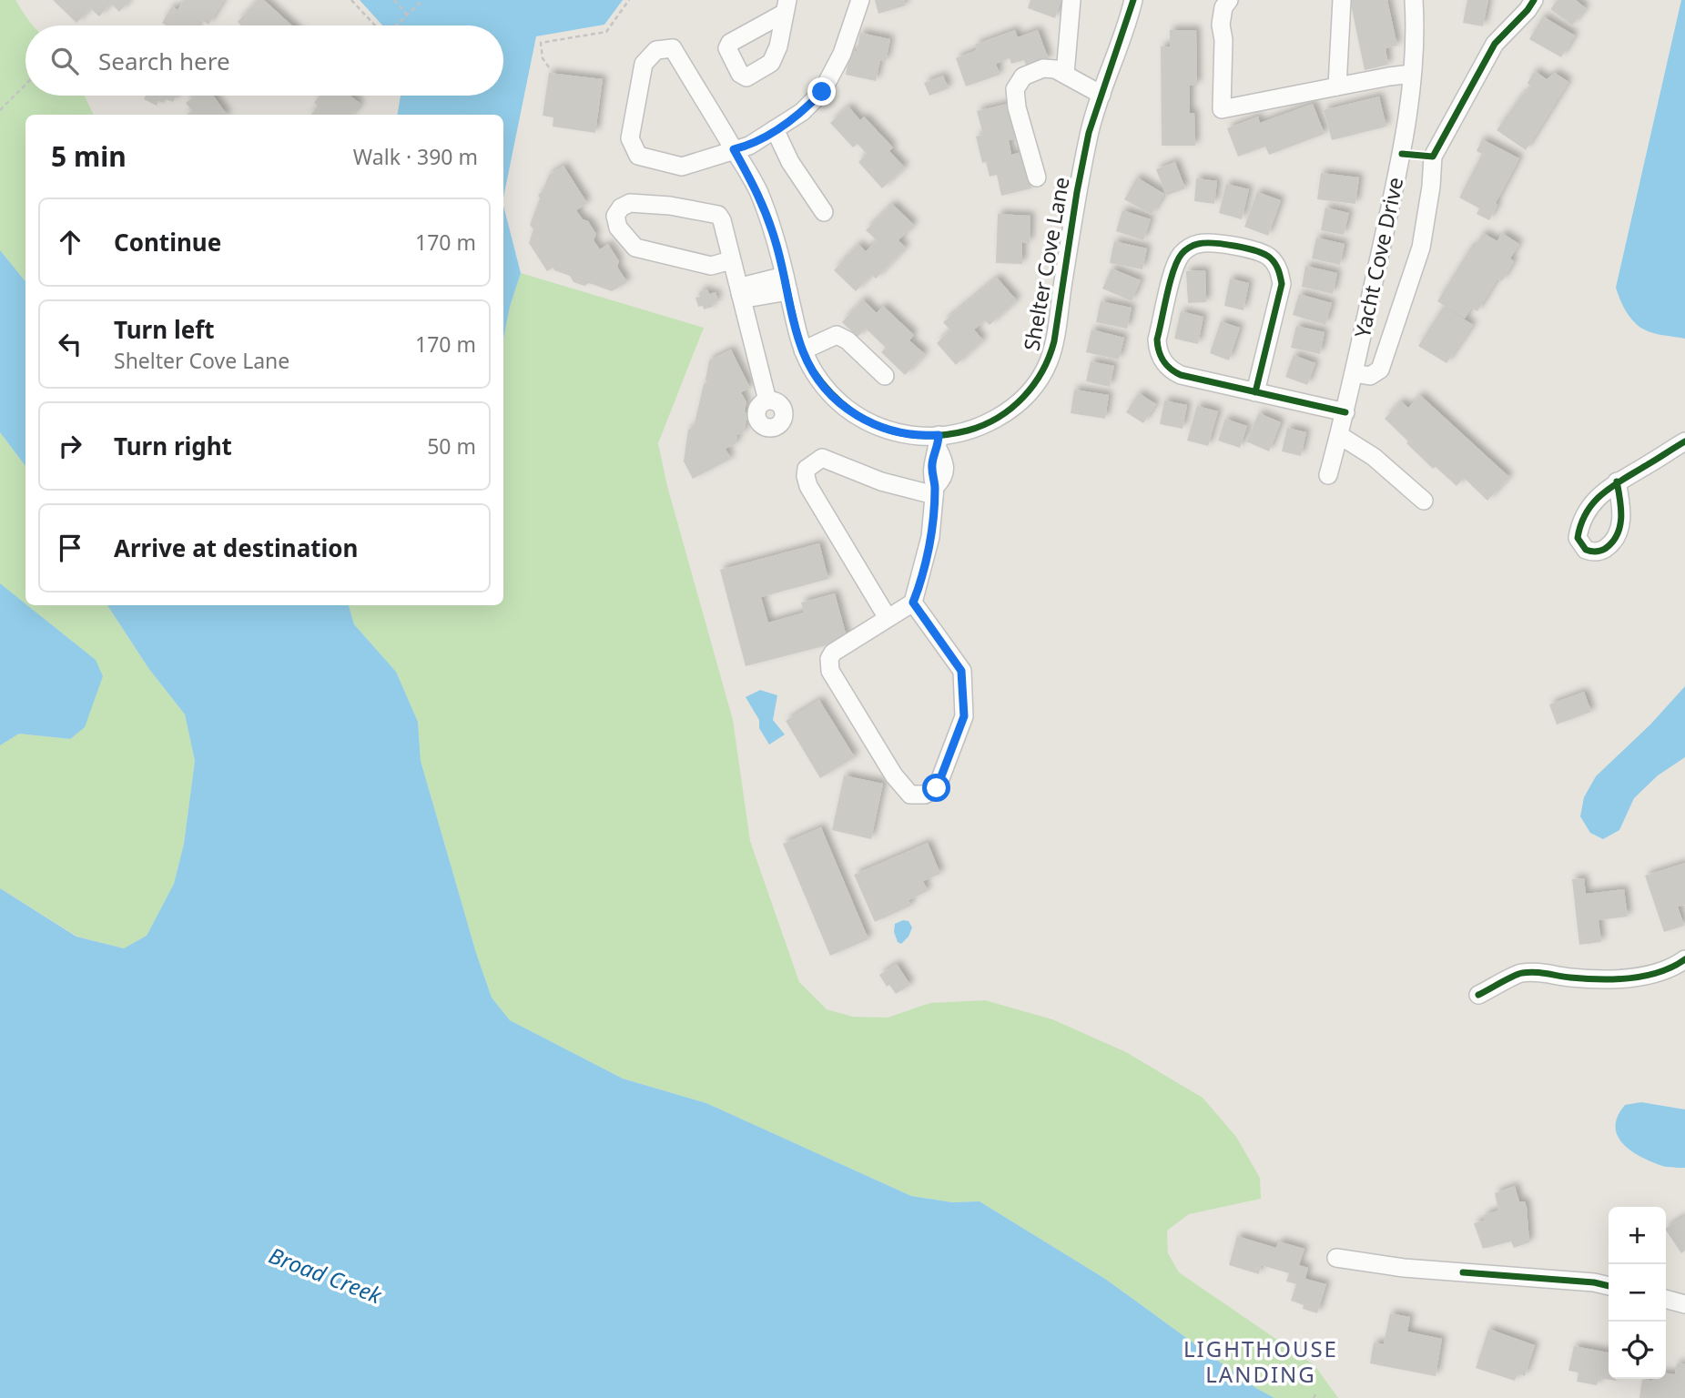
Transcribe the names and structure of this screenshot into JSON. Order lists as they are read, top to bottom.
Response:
{
  "streets": {
    "street": ["Yacht Cove Drive", "Shelter Cove Lane"]
  },
  "districts": ["LIGHTHOUSE LANDING"],
  "water": ["Broad Creek"],
  "page": {
    "search": "Search here",
    "heading": ["5 min", "Walk · 390 m"],
    "list": [
      ["Continue", "170 m"],
      ["Turn left", "Shelter Cove Lane", "170 m"],
      ["Turn right", "50 m"],
      "Arrive at destination"
    ],
    "map_buttons": ["+", "−"]
  }
}
